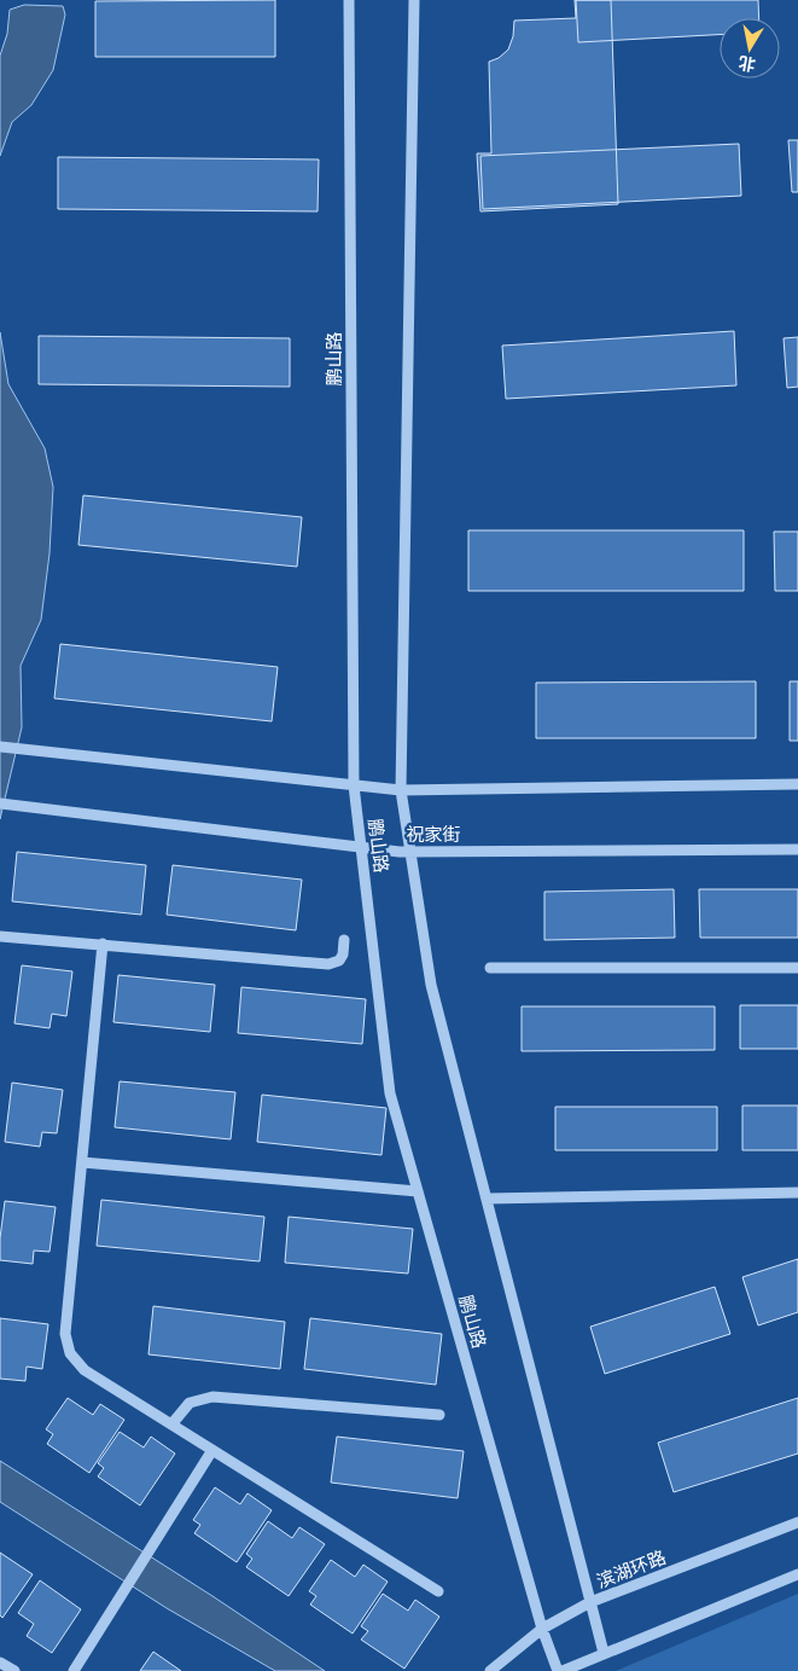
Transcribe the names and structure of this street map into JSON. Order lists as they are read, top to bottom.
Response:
{
  "streets": {
    "street": ["鹏山路", "祝家街", "滨湖环路"]
  },
  "crossings": [
    ["鹏山路", "祝家街"],
    ["鹏山路", "滨湖环路"]
  ],
  "north": "bottom"
}
